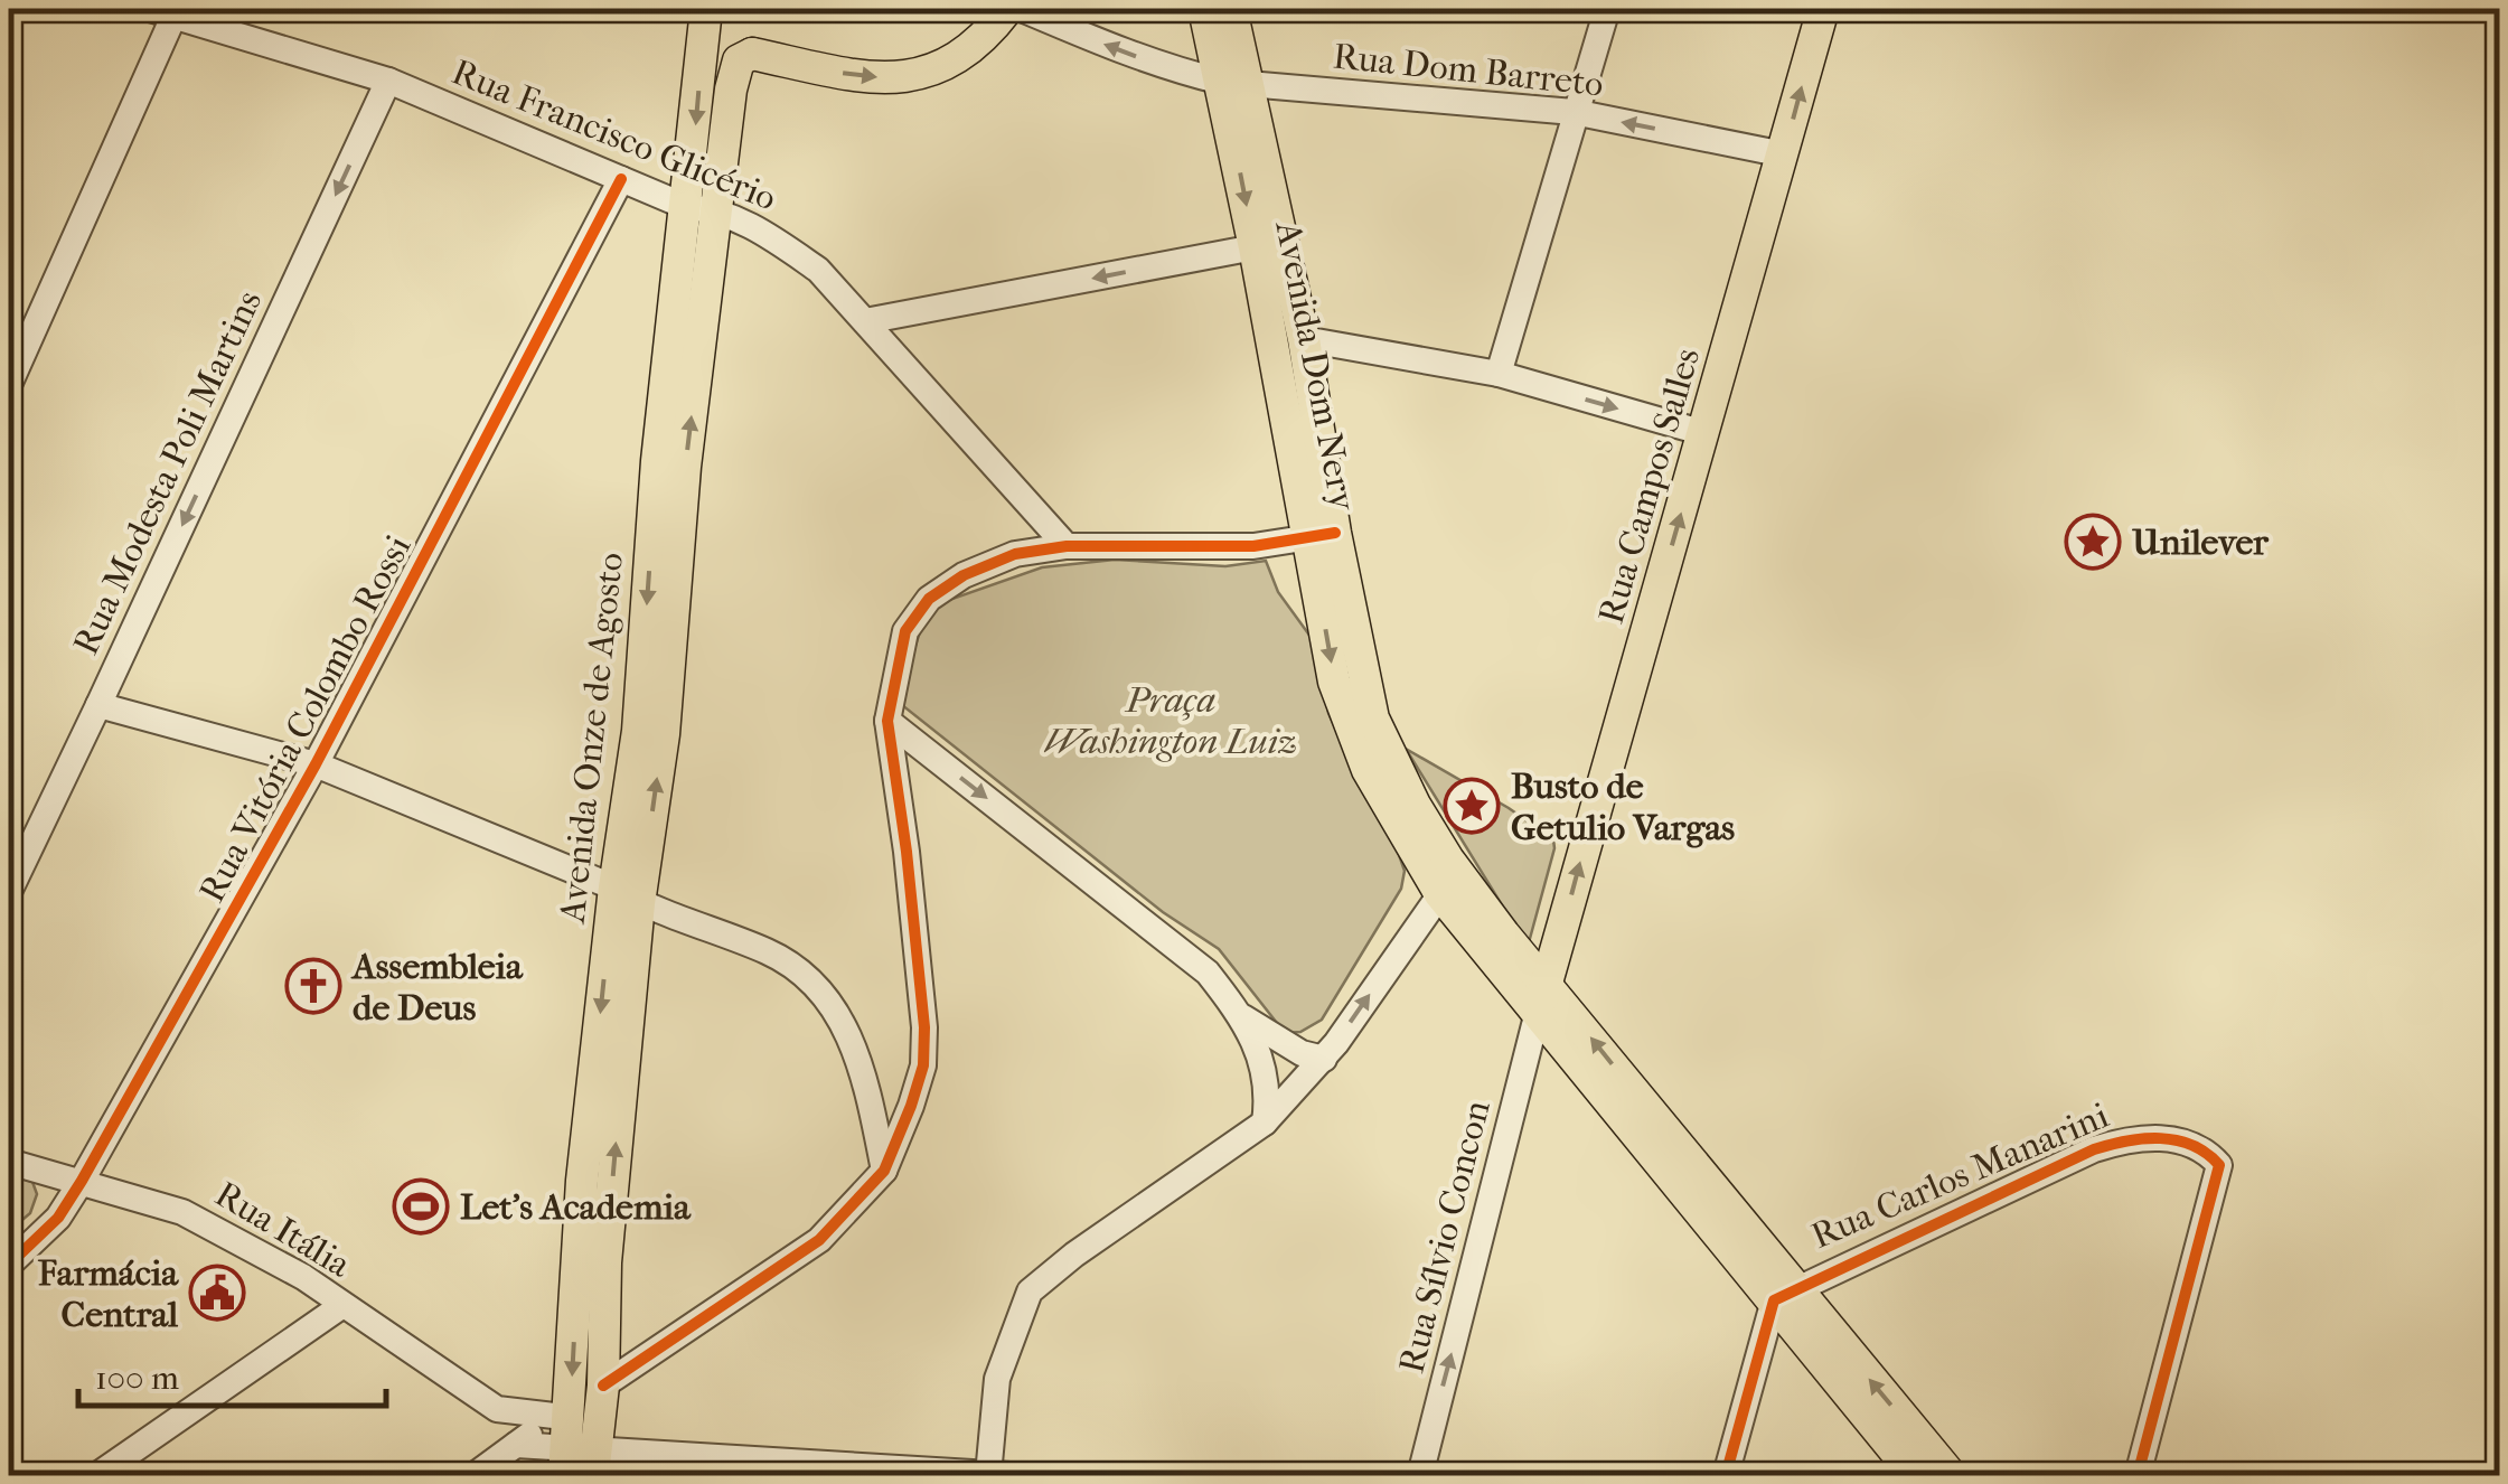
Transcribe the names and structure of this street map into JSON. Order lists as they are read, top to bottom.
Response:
{
  "streets": {
    "main road": ["Avenida Dom Nery", "Rua Campos Salles", "Avenida Onze de Agosto"],
    "street": [
      "Rua Dom Barreto",
      "Rua Francisco Glicério",
      "Rua Modesta Poli Martins",
      "Rua Vitória Colombo Rossi",
      "Rua Carlos Manarini",
      "Rua Itália",
      "Rua Sílvio Concon"
    ]
  },
  "crossings": [
    ["Rua Dom Barreto", "Avenida Dom Nery"],
    ["Rua Dom Barreto", "Rua Campos Salles"],
    ["Rua Francisco Glicério", "Rua Modesta Poli Martins"],
    ["Rua Francisco Glicério", "Rua Vitória Colombo Rossi"],
    ["Rua Francisco Glicério", "Avenida Onze de Agosto"],
    ["Avenida Dom Nery", "Rua Campos Salles"],
    ["Avenida Dom Nery", "Rua Carlos Manarini"],
    ["Avenida Dom Nery", "Rua Sílvio Concon"],
    ["Rua Campos Salles", "Rua Sílvio Concon"],
    ["Rua Vitória Colombo Rossi", "Rua Itália"]
  ],
  "one_way": ["Rua Dom Barreto", "Rua Campos Salles", "Rua Sílvio Concon"],
  "parks": ["Praça Washington Luiz"],
  "places": {
    "place": ["Unilever", "Busto de Getulio Vargas"],
    "church": ["Assembleia de Deus"],
    "sports": ["Let's Academia"],
    "public building": ["Farmácia Central"]
  },
  "scale_bar": "100 m"
}
